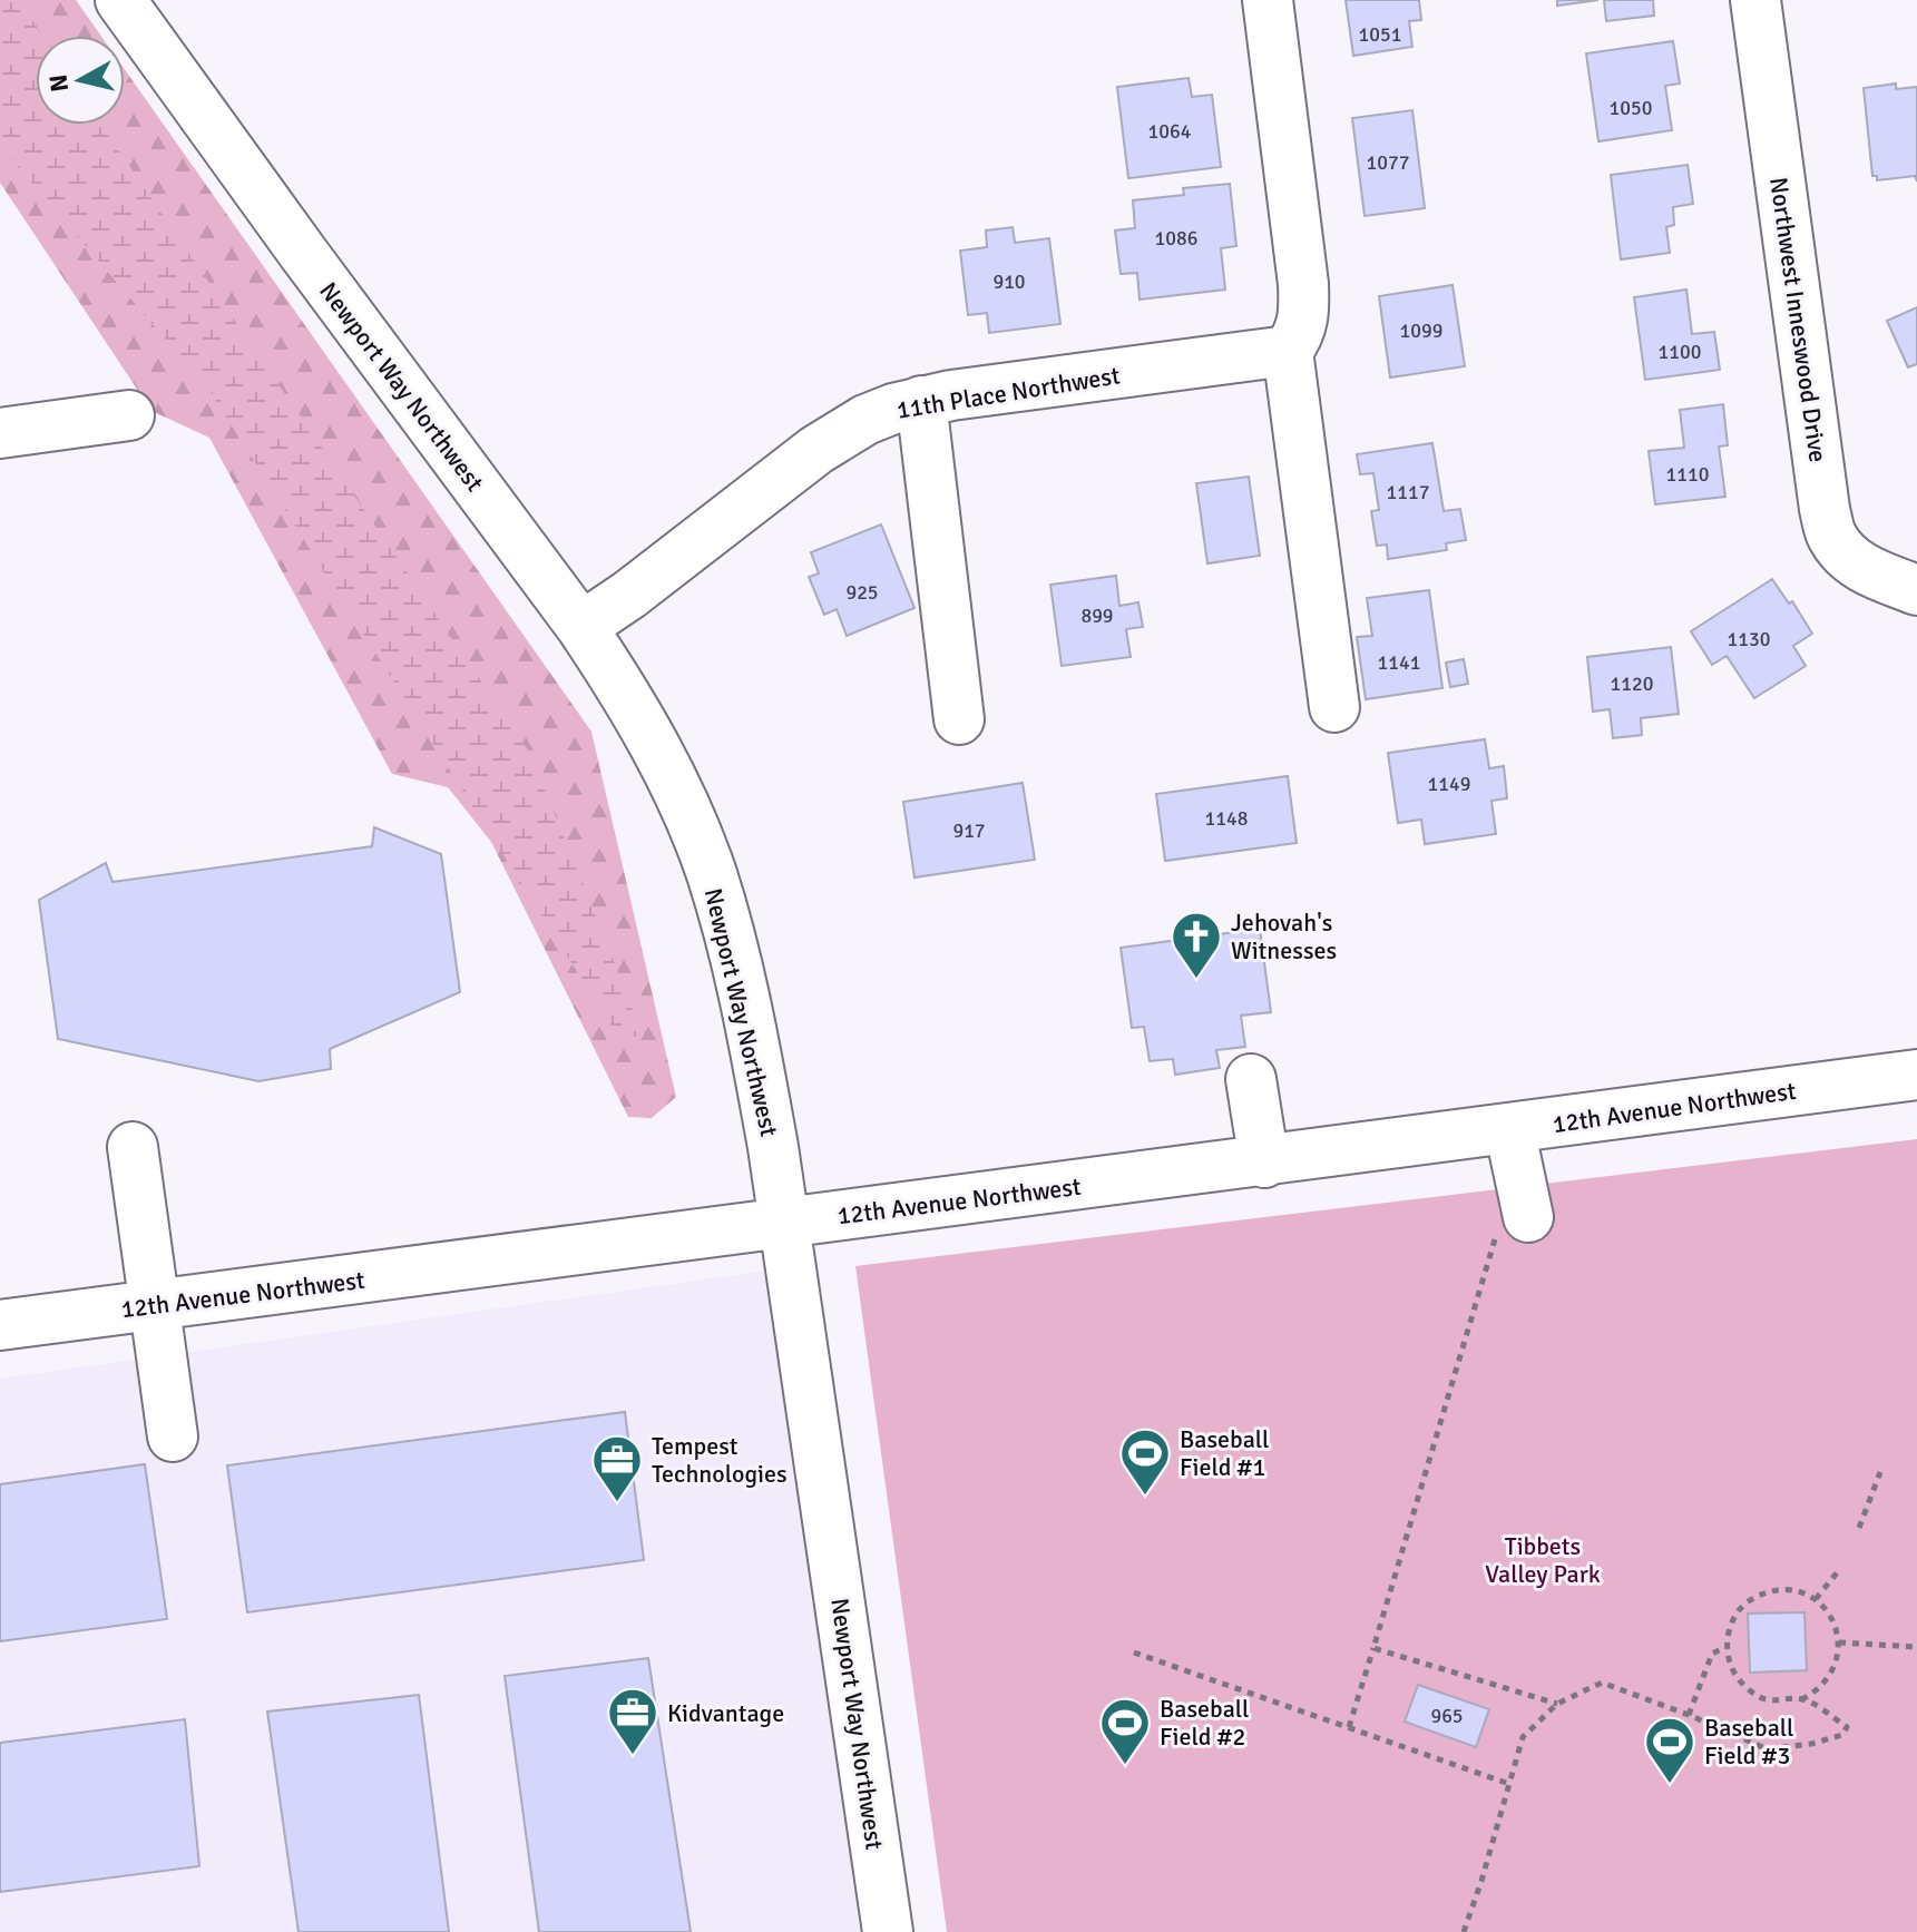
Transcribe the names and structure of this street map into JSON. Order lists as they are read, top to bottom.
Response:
{
  "streets": {
    "street": [
      "Northwest Inneswood Drive",
      "Newport Way Northwest",
      "11th Place Northwest",
      "12th Avenue Northwest"
    ]
  },
  "crossings": [
    ["Newport Way Northwest", "11th Place Northwest"],
    ["Newport Way Northwest", "12th Avenue Northwest"]
  ],
  "parks": ["Tibbets Valley Park"],
  "places": {
    "church": ["Jehovah's Witnesses"],
    "sports": ["Baseball Field #1", "Baseball Field #2", "Baseball Field #3"],
    "office": ["Tempest Technologies", "Kidvantage"]
  },
  "house_numbers": [
    "1051",
    "1050",
    "1064",
    "1077",
    "1086",
    "910",
    "1099",
    "1100",
    "1110",
    "1117",
    "925",
    "899",
    "1130",
    "1141",
    "1120",
    "1149",
    "1148",
    "917",
    "965"
  ],
  "north": "left"
}
